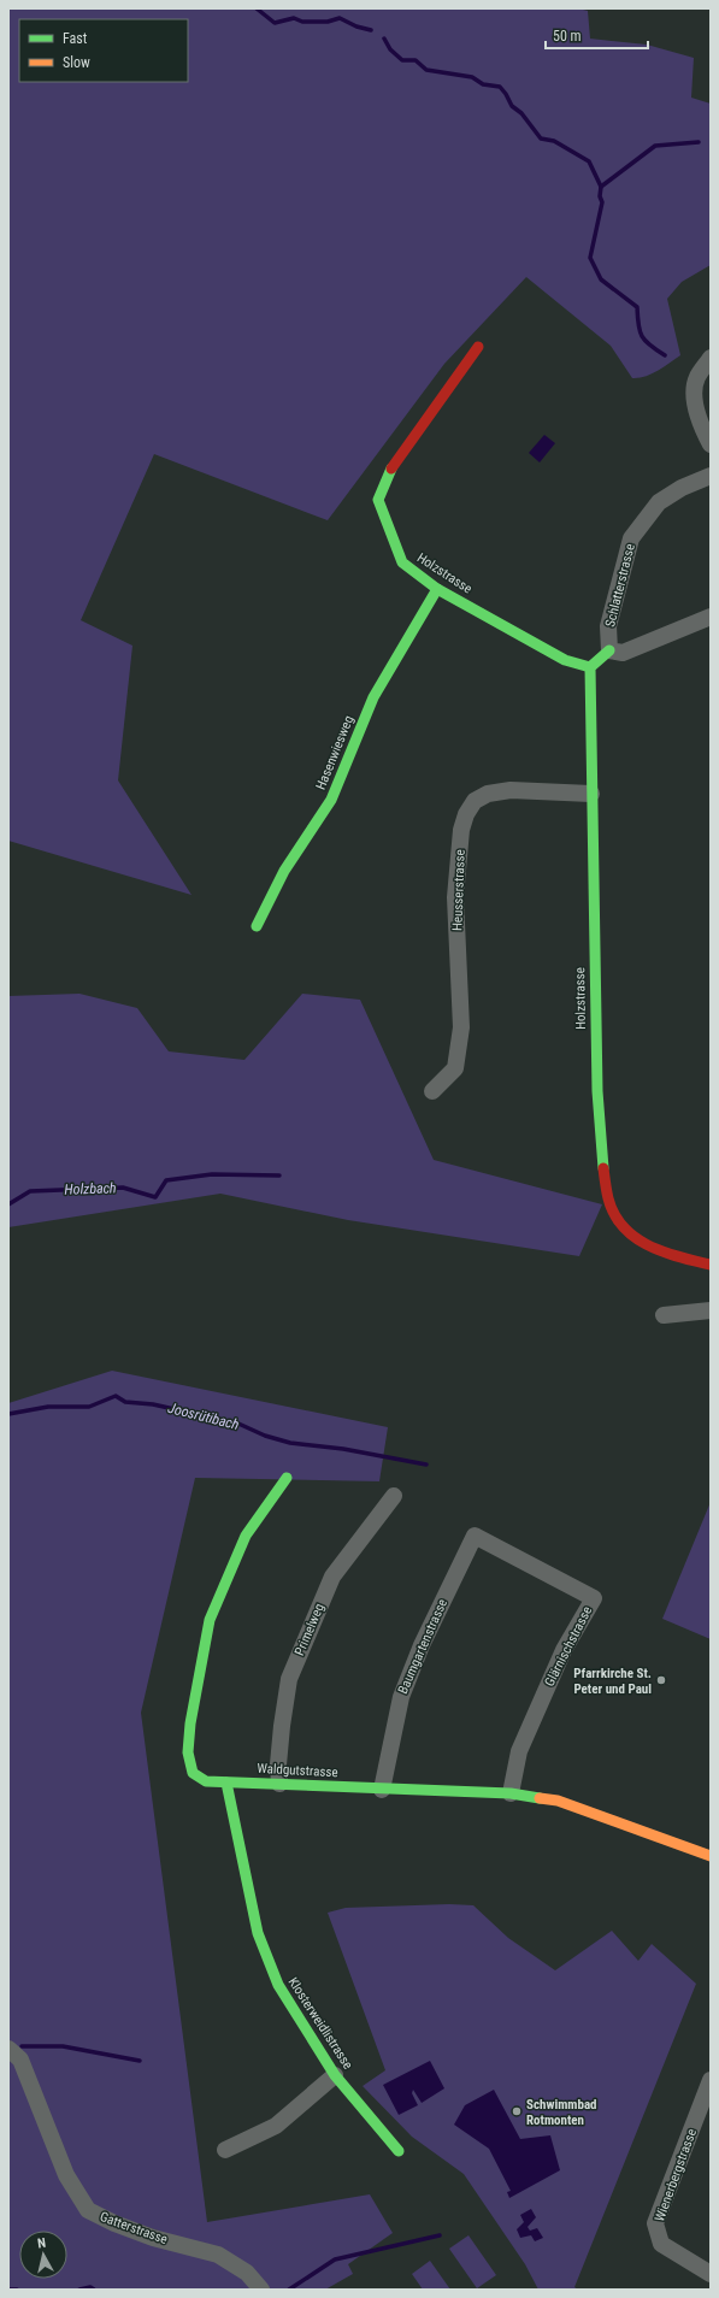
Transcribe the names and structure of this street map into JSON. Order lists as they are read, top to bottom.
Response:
{
  "streets": {
    "street": [
      "Holzstrasse",
      "Schlatterstrasse",
      "Hasenwiesweg",
      "Heusserstrasse",
      "Primelweg",
      "Baumgartenstrasse",
      "Glärnischstrasse",
      "Waldgutstrasse",
      "Klosterweidlistrasse",
      "Wienerbergstrasse",
      "Gatterstrasse"
    ]
  },
  "crossings": [
    ["Holzstrasse", "Hasenwiesweg"],
    ["Holzstrasse", "Heusserstrasse"],
    ["Primelweg", "Waldgutstrasse"],
    ["Baumgartenstrasse", "Glärnischstrasse"],
    ["Baumgartenstrasse", "Waldgutstrasse"],
    ["Glärnischstrasse", "Waldgutstrasse"],
    ["Waldgutstrasse", "Klosterweidlistrasse"]
  ],
  "water": ["Holzbach", "Joosrütibach"],
  "places": ["Pfarrkirche St. Peter und Paul", "Schwimmbad Rotmonten"],
  "legend": ["Fast", "Slow"],
  "scale_bar": "50 m",
  "north": "top"
}
